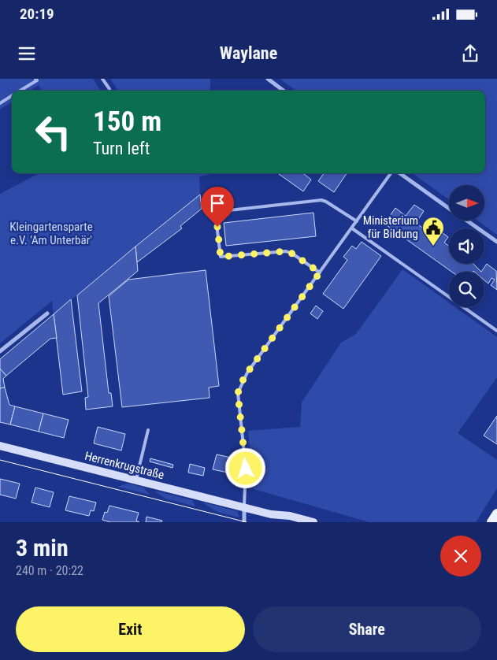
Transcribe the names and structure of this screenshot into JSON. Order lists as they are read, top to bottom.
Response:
{
  "streets": {
    "street": ["Herrenkrugstraße"]
  },
  "parks": ["Kleingartensparte e.V. 'Am Unterbär'"],
  "places": {
    "public building": ["Ministerium für Bildung"]
  },
  "north": "right",
  "page": {
    "status": "20:19",
    "header": "Waylane",
    "turn": ["150 m", "Turn left"],
    "heading": ["3 min", "240 m · 20:22"],
    "buttons": ["Exit", "Share"]
  }
}
